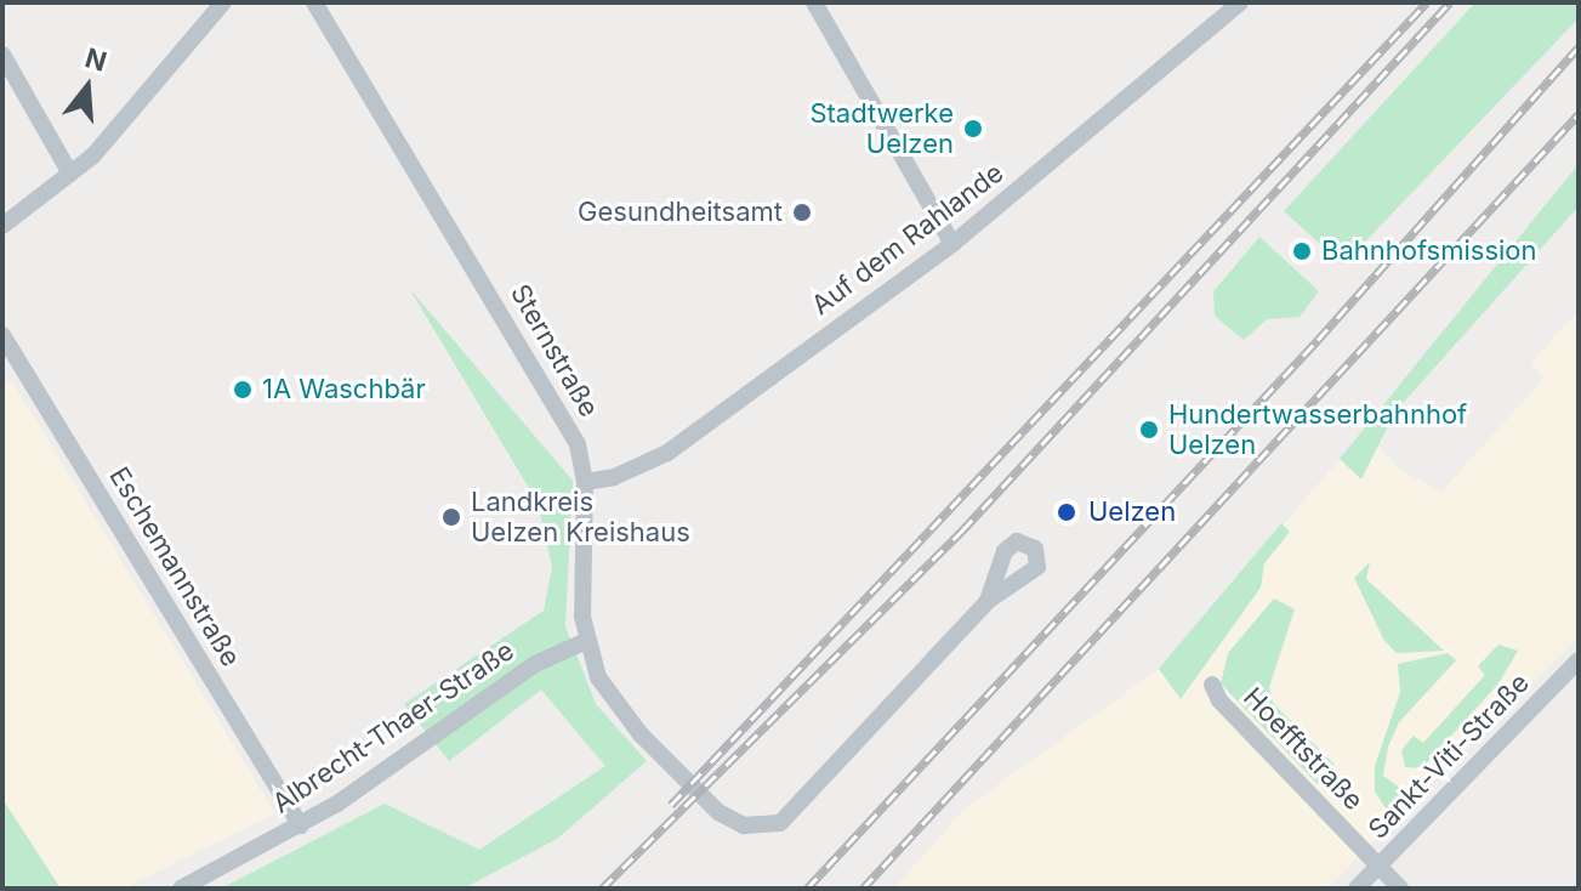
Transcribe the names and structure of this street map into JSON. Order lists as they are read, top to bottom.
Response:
{
  "streets": {
    "street": [
      "Auf dem Rahlande",
      "Sternstraße",
      "Eschemannstraße",
      "Albrecht-Thaer-Straße",
      "Hoefftstraße",
      "Sankt-Viti-Straße"
    ]
  },
  "crossings": [
    ["Auf dem Rahlande", "Sternstraße"],
    ["Sternstraße", "Albrecht-Thaer-Straße"],
    ["Eschemannstraße", "Albrecht-Thaer-Straße"],
    ["Hoefftstraße", "Sankt-Viti-Straße"]
  ],
  "places": [
    "Stadtwerke Uelzen",
    "Gesundheitsamt",
    "Bahnhofsmission",
    "1A Waschbär",
    "Hundertwasserbahnhof Uelzen",
    "Uelzen",
    "Landkreis Uelzen Kreishaus"
  ],
  "north": "top"
}
